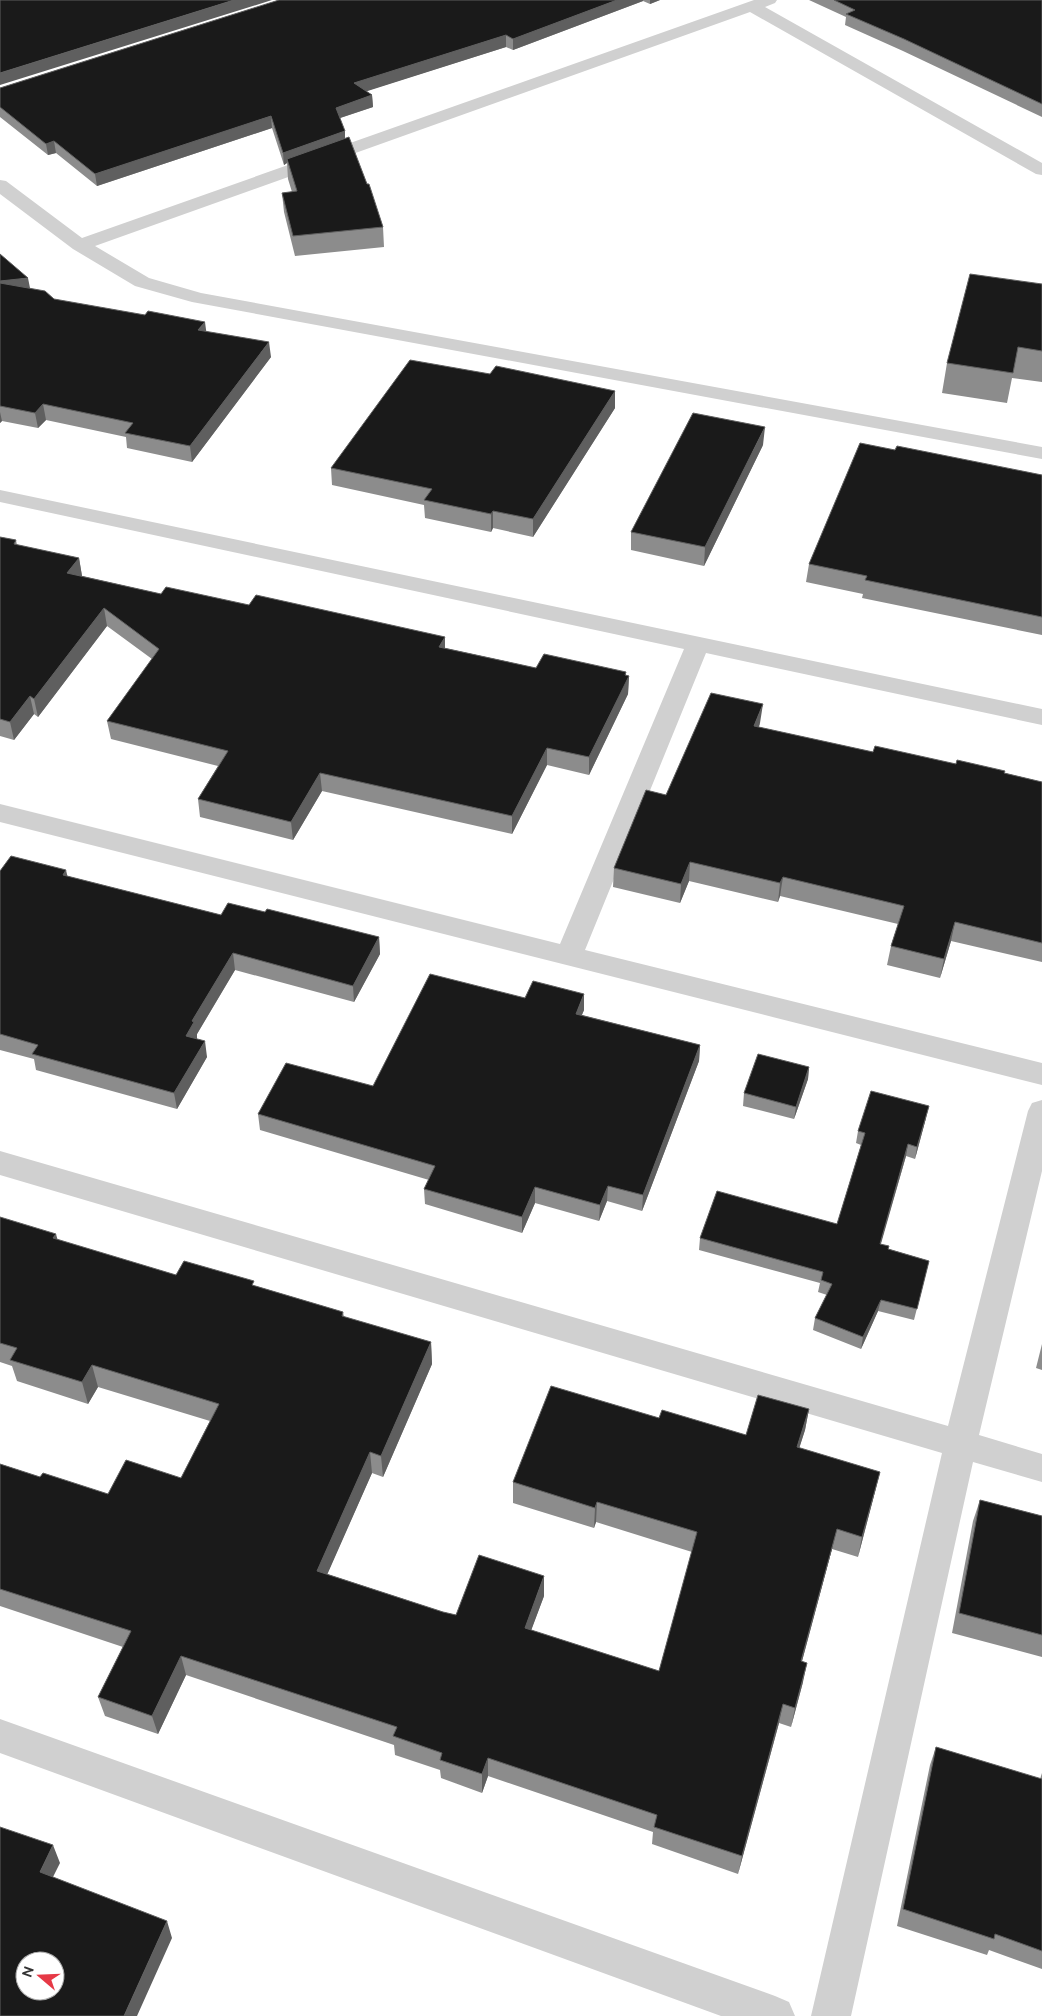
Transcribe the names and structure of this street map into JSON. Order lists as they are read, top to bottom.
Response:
{
  "north": "left"
}
